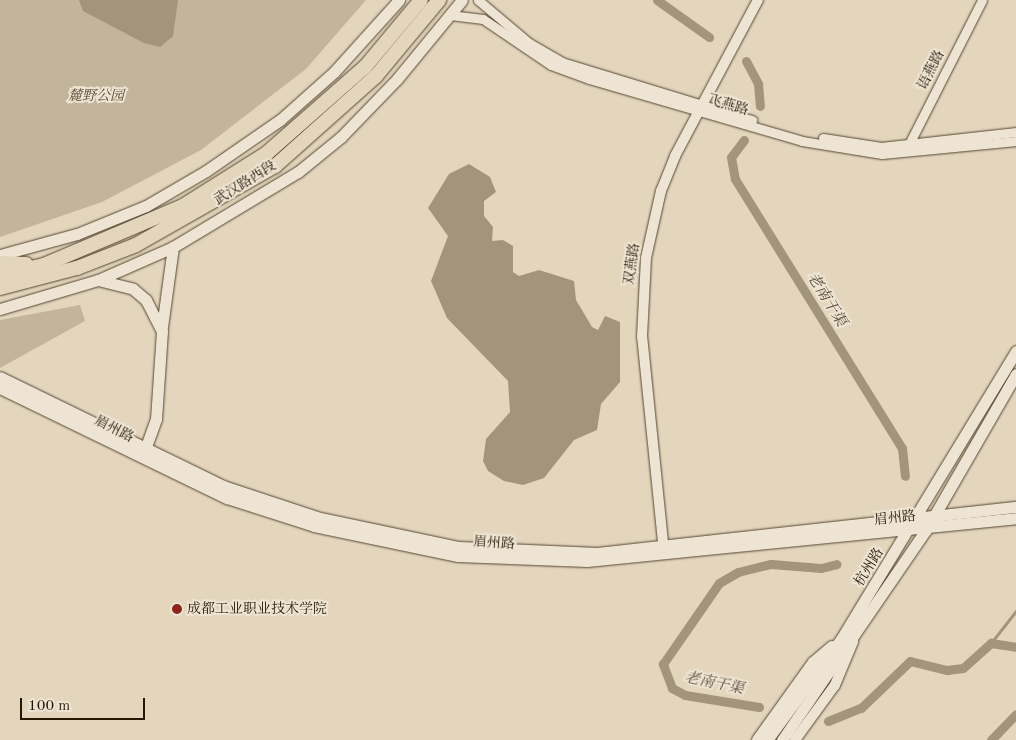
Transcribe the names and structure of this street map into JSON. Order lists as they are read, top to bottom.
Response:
{
  "streets": {
    "highway": ["武汉路西段"],
    "main road": ["眉州路", "杭州路"],
    "street": ["语燕路", "飞燕路", "双燕路"]
  },
  "crossings": [
    ["语燕路", "飞燕路"],
    ["飞燕路", "双燕路"],
    ["双燕路", "眉州路"],
    ["眉州路", "杭州路"]
  ],
  "water": ["老南干渠"],
  "parks": ["麓野公园"],
  "places": ["成都工业职业技术学院"],
  "scale_bar": "100 m"
}
